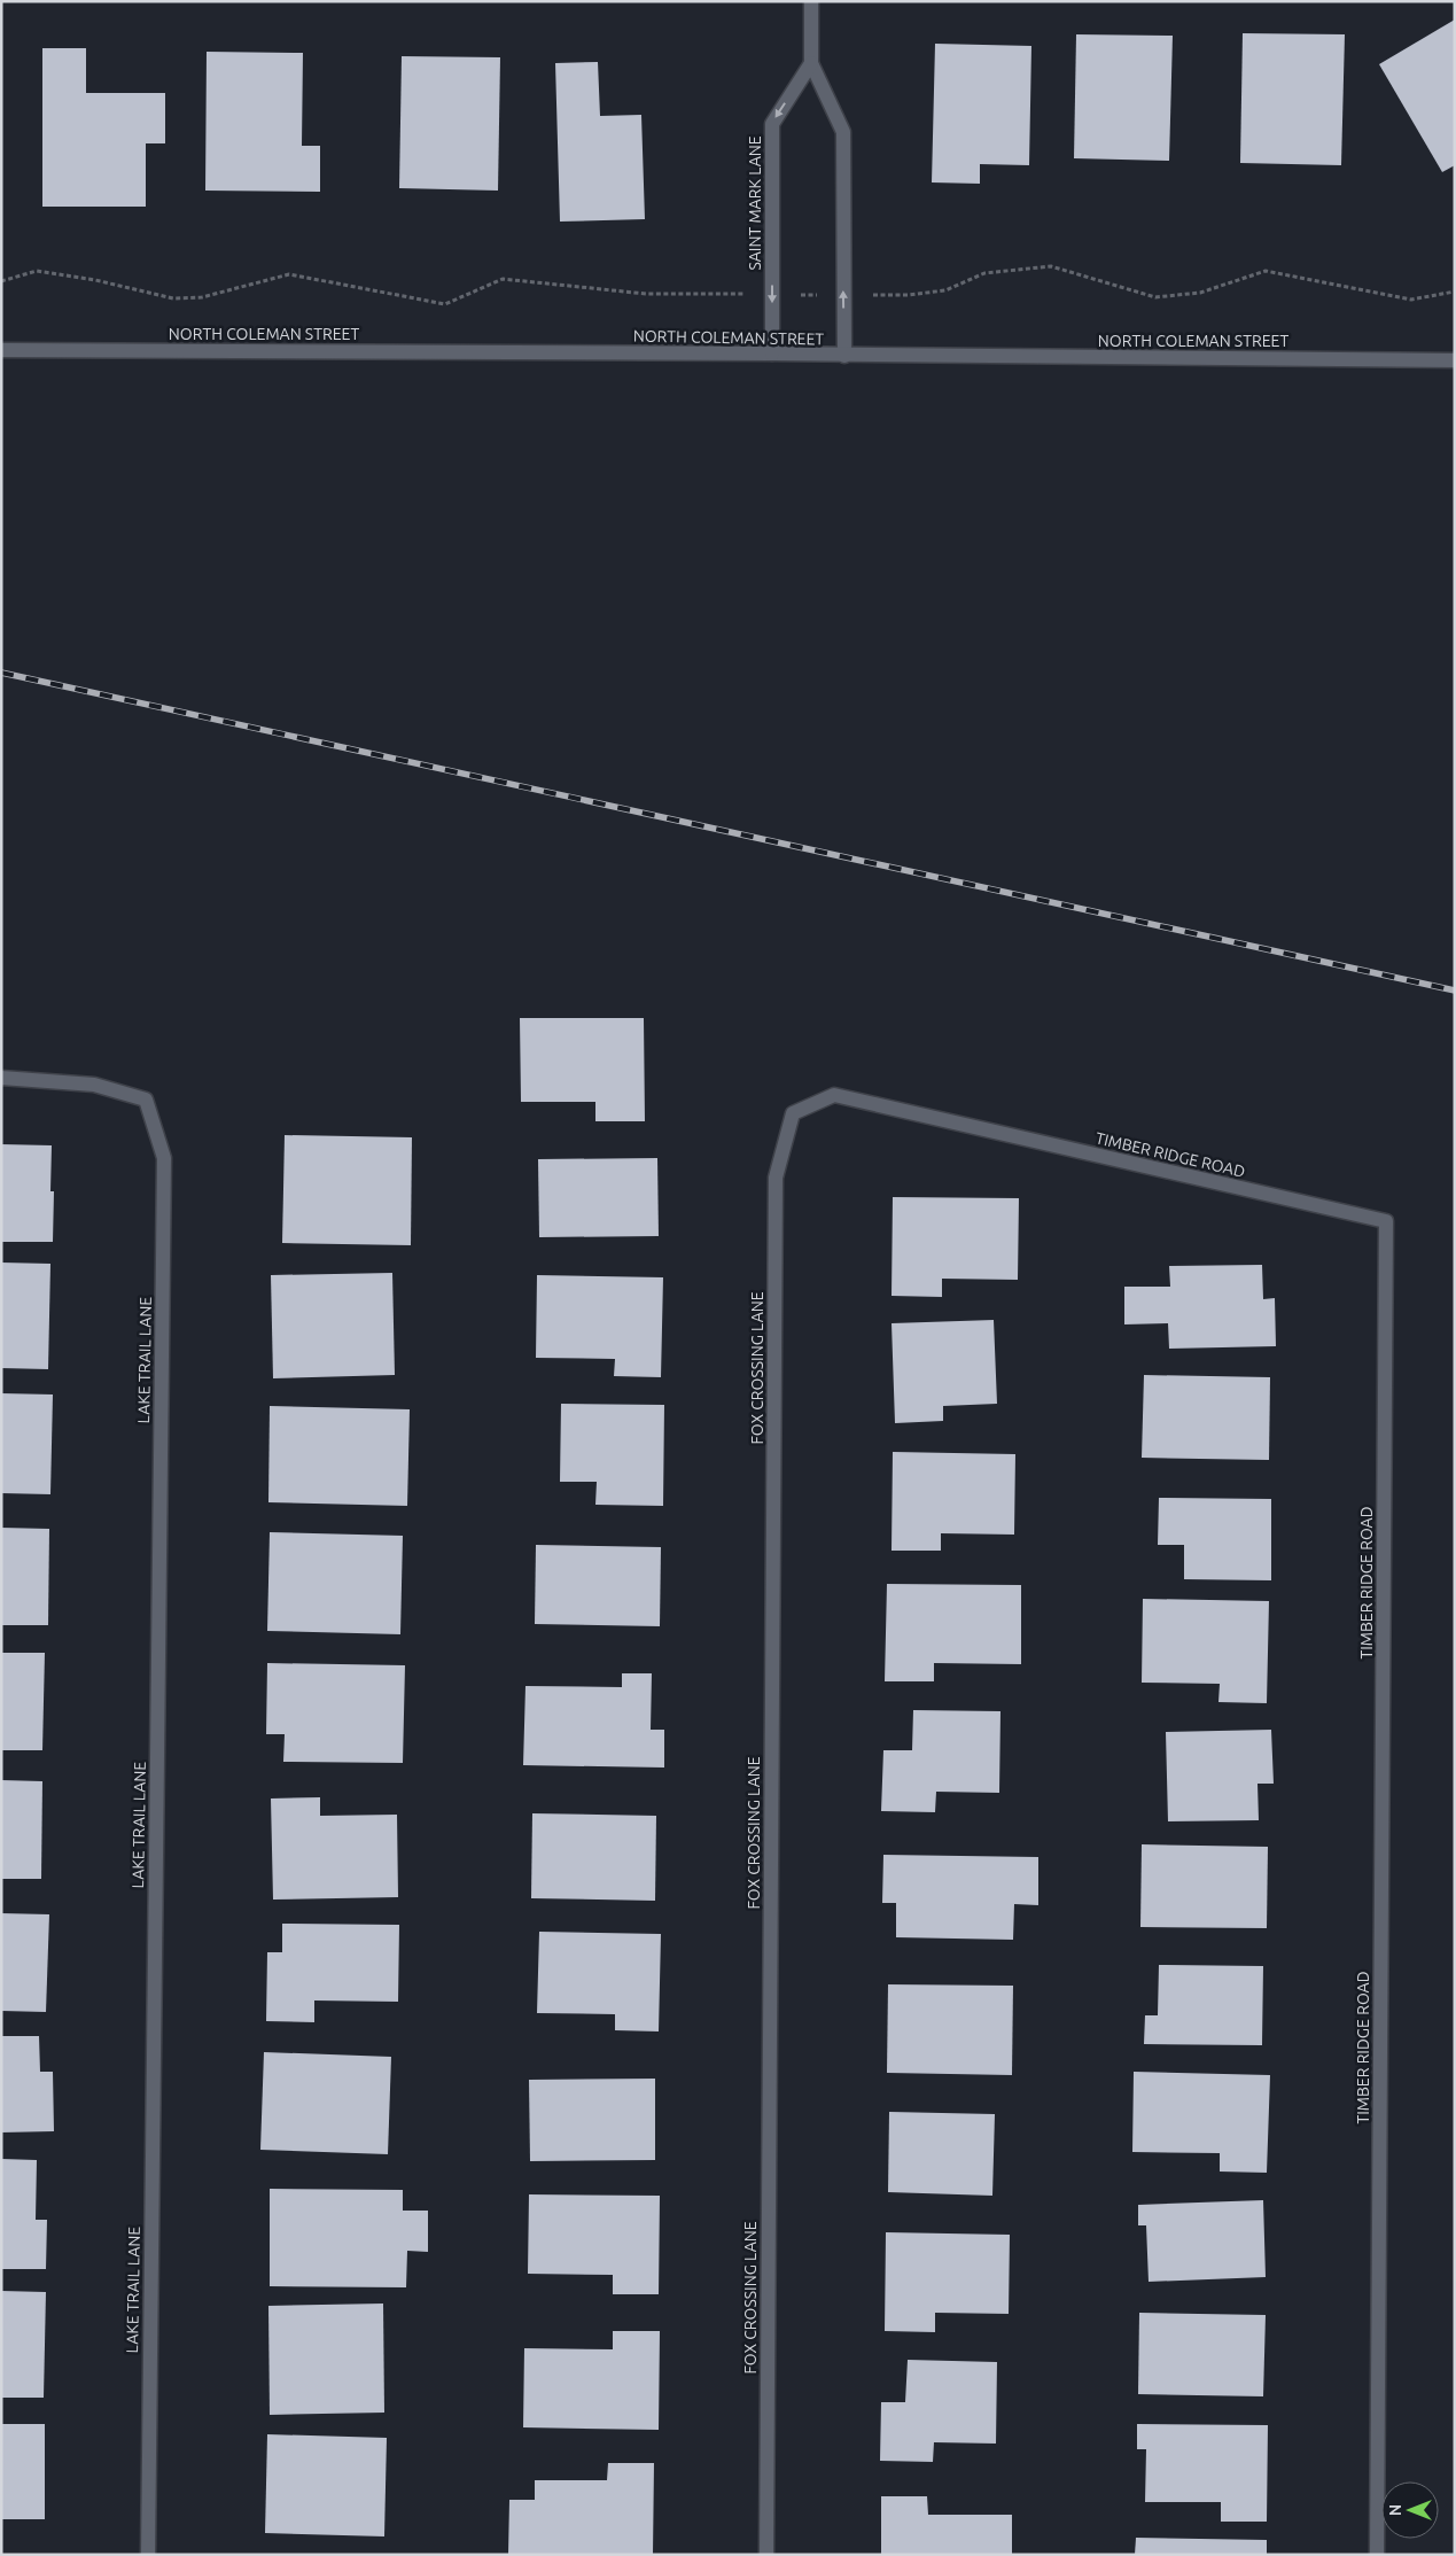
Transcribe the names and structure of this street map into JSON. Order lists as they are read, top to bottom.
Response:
{
  "streets": {
    "street": [
      "SAINT MARK LANE",
      "NORTH COLEMAN STREET",
      "TIMBER RIDGE ROAD",
      "LAKE TRAIL LANE",
      "FOX CROSSING LANE"
    ]
  },
  "crossings": [
    ["SAINT MARK LANE", "NORTH COLEMAN STREET"],
    ["TIMBER RIDGE ROAD", "FOX CROSSING LANE"]
  ],
  "north": "left"
}
